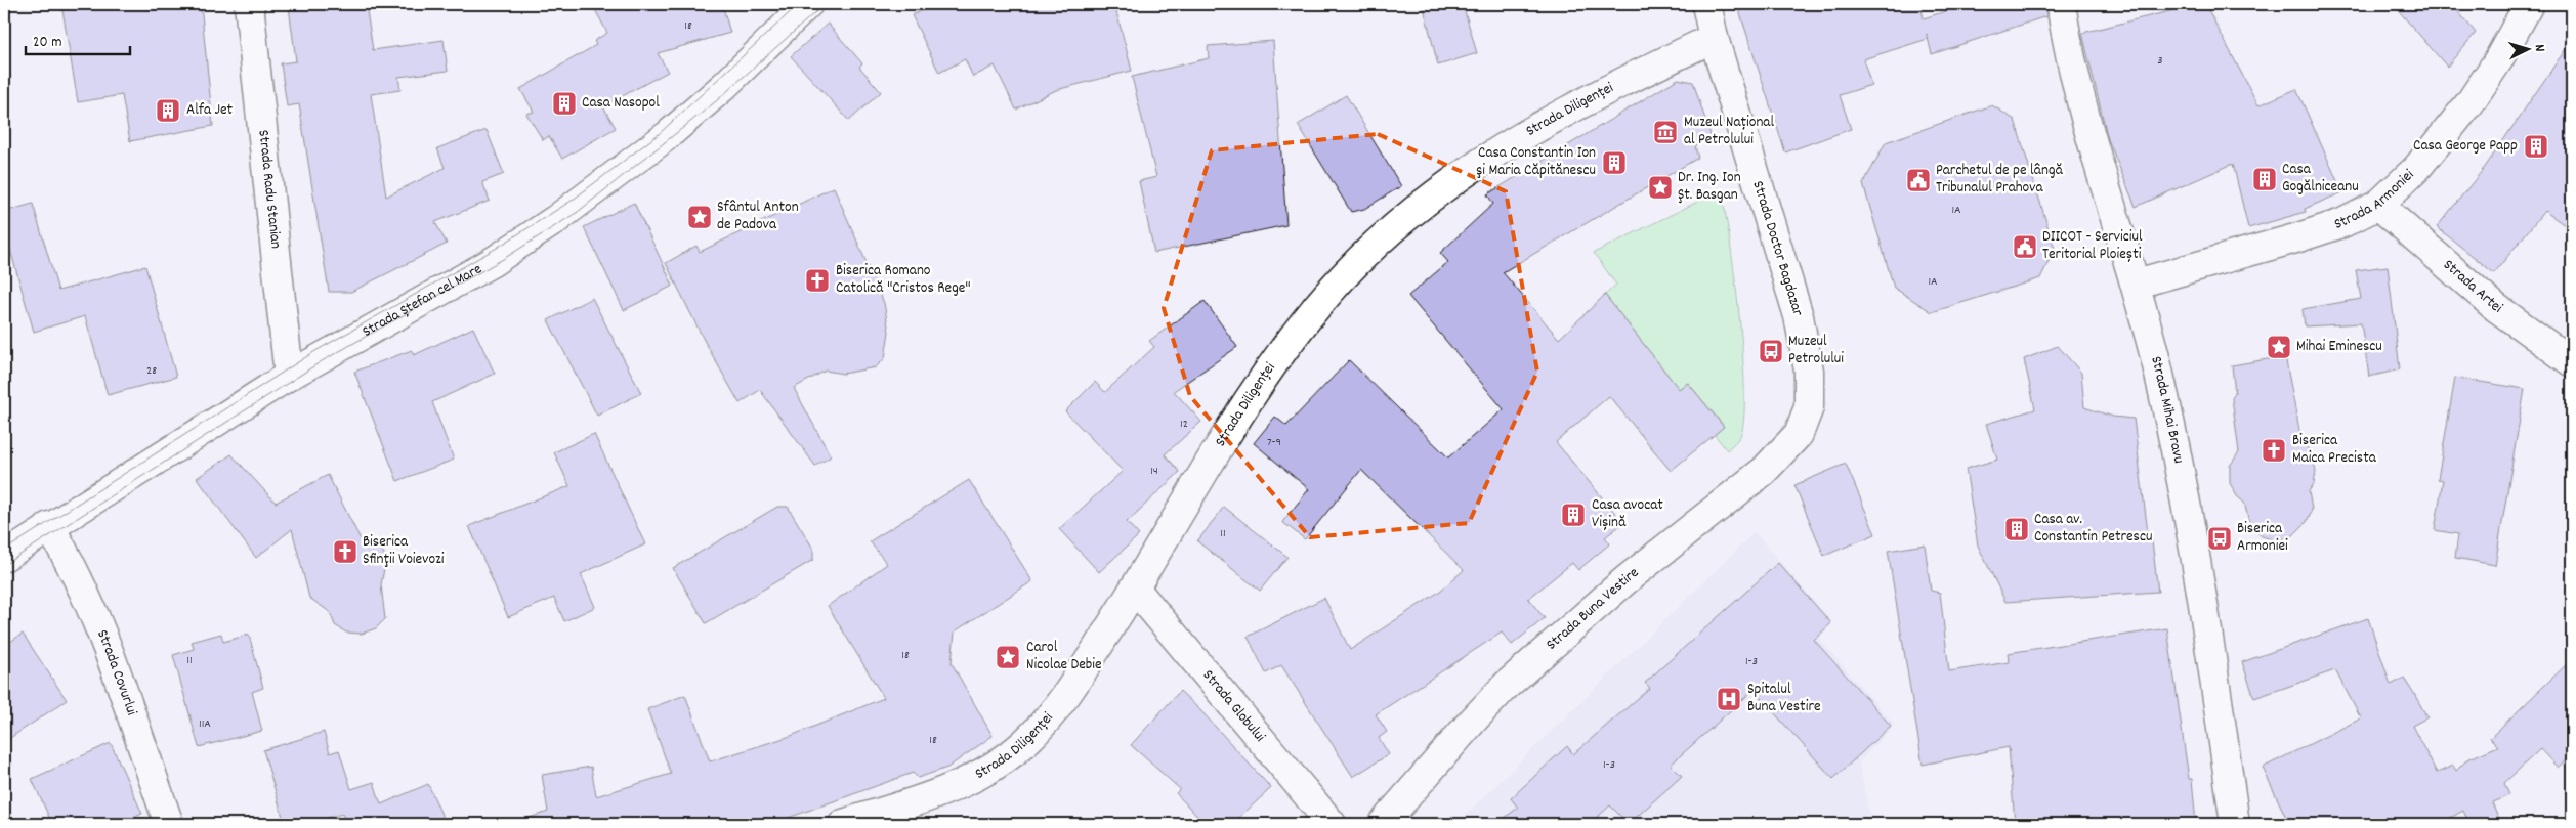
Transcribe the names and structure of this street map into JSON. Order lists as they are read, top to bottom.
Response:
{
  "streets": {
    "street": [
      "Strada Diligenței",
      "Strada Radu Stanian",
      "Strada Armoniei",
      "Strada Doctor Bagdazar",
      "Strada Artei",
      "Strada Ștefan cel Mare",
      "Strada Mihai Bravu",
      "Strada Buna Vestire",
      "Strada Covurlui",
      "Strada Globului"
    ]
  },
  "crossings": [
    ["Strada Diligenței", "Strada Doctor Bagdazar"],
    ["Strada Diligenței", "Strada Globului"],
    ["Strada Radu Stanian", "Strada Ștefan cel Mare"],
    ["Strada Armoniei", "Strada Artei"],
    ["Strada Armoniei", "Strada Mihai Bravu"],
    ["Strada Doctor Bagdazar", "Strada Buna Vestire"],
    ["Strada Ștefan cel Mare", "Strada Covurlui"]
  ],
  "places": {
    "building": [
      "Casa Nasopol",
      "Alfa Jet",
      "Casa George Papp",
      "Casa Constantin Ion şi Maria Căpitănescu",
      "Casa Gogălniceanu",
      "Casa avocat Vișină",
      "Casa av. Constantin Petrescu"
    ],
    "museum": ["Muzeul Național al Petrolului"],
    "public building": ["Parchetul de pe lângă Tribunalul Prahova", "DIICOT - Serviciul Teritorial Ploiești"],
    "place": [
      "Dr. Ing. Ion Şt. Basgan",
      "Sfântul Anton de Padova",
      "Mihai Eminescu",
      "Carol Nicolae Debie"
    ],
    "church": ["Biserica Romano Catolică \"Cristos Rege\"", "Biserica Maica Precista", "Biserica Sfinţii Voievozi"],
    "bus stop": ["Muzeul Petrolului", "Biserica Armoniei"],
    "hospital": ["Spitalul Buna Vestire"]
  },
  "house_numbers": [
    "18",
    "3",
    "1A",
    "1A",
    "28",
    "12",
    "7-9",
    "14",
    "11",
    "18",
    "11",
    "1-3",
    "11A",
    "18",
    "1-3"
  ],
  "scale_bar": "20 m",
  "north": "right"
}
